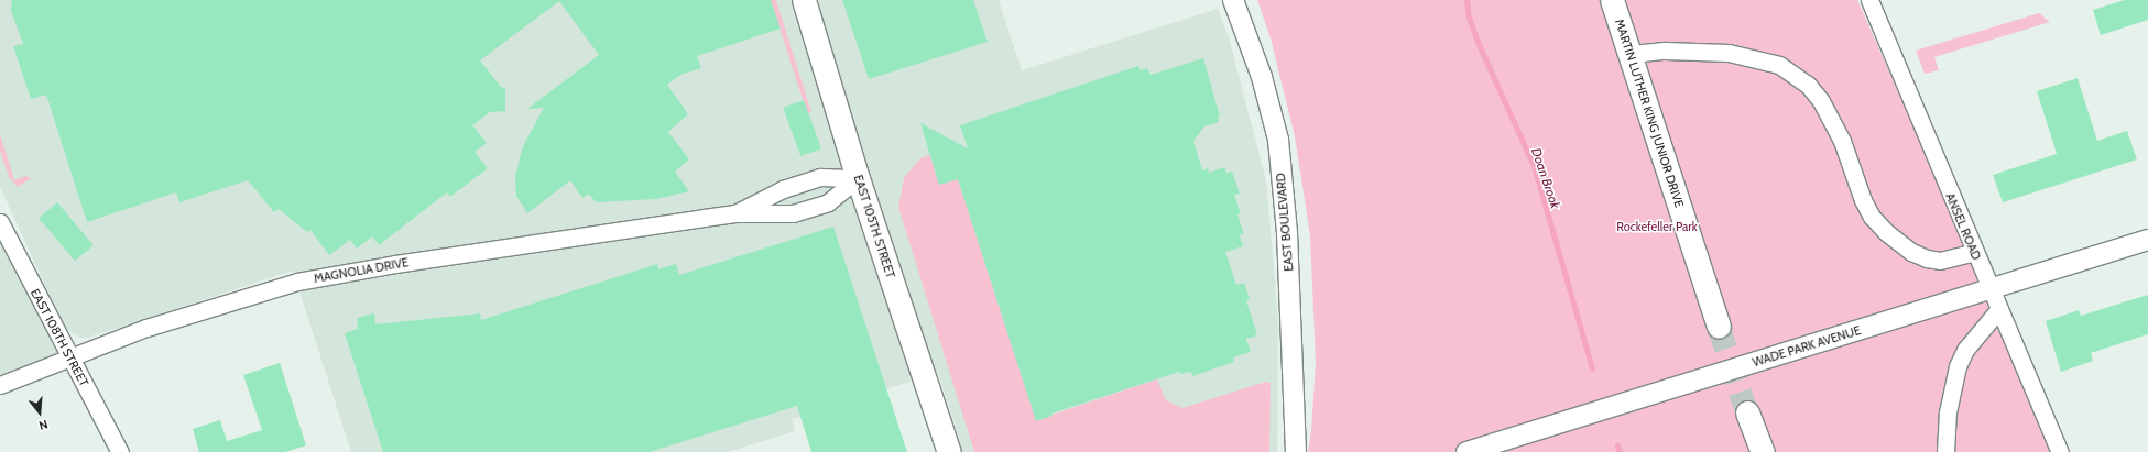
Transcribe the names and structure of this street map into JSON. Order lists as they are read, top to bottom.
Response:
{
  "streets": {
    "main road": ["MARTIN LUTHER KING JUNIOR DRIVE", "EAST 105TH STREET"],
    "street": [
      "EAST BOULEVARD",
      "ANSEL ROAD",
      "MAGNOLIA DRIVE",
      "EAST 108TH STREET",
      "WADE PARK AVENUE"
    ]
  },
  "crossings": [
    ["EAST 105TH STREET", "MAGNOLIA DRIVE"],
    ["ANSEL ROAD", "WADE PARK AVENUE"],
    ["MAGNOLIA DRIVE", "EAST 108TH STREET"]
  ],
  "water": ["Doan Brook"],
  "parks": ["Rockefeller Park"],
  "north": "bottom"
}
